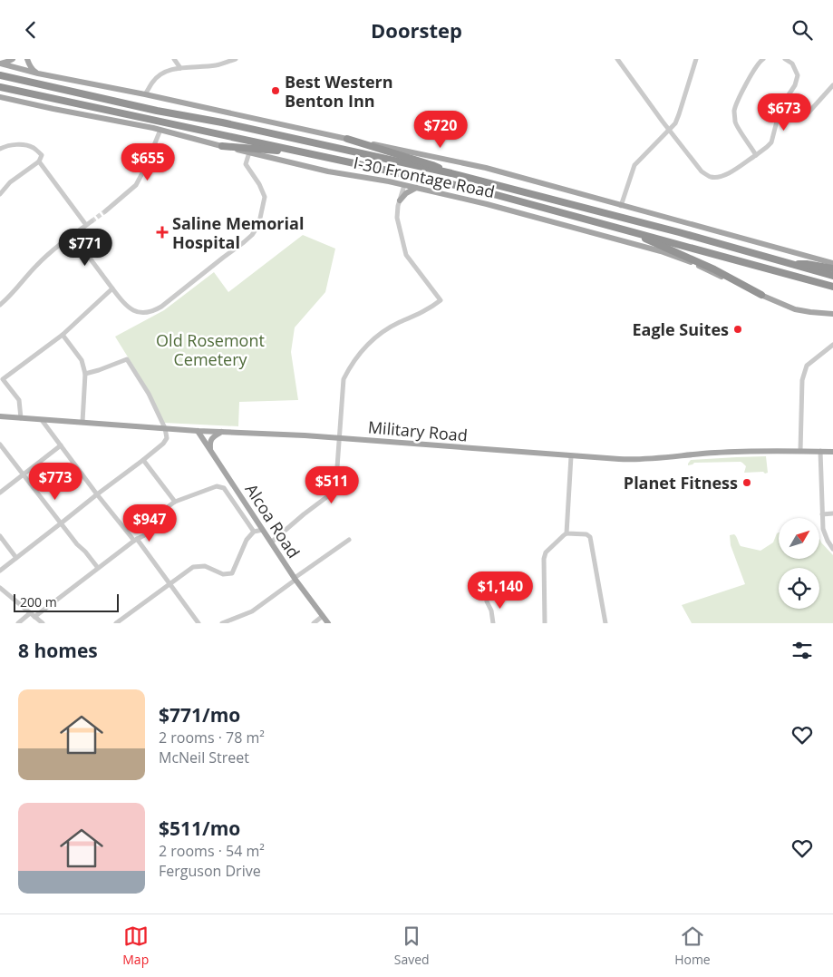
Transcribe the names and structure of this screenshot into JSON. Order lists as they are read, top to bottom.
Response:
{
  "streets": {
    "main road": ["I-30 Frontage Road", "Military Road", "Alcoa Road"]
  },
  "crossings": [
    ["Military Road", "Alcoa Road"]
  ],
  "parks": ["Old Rosemont Cemetery"],
  "places": {
    "other": ["Best Western Benton Inn", "Eagle Suites", "Planet Fitness"],
    "health": ["Saline Memorial Hospital"]
  },
  "scale_bar": "200 m",
  "north": "top right",
  "page": {
    "header": "Doorstep",
    "price": [
      "$673",
      "$720",
      "$655",
      "$771",
      "$773",
      "$511",
      "$947",
      "$1,140"
    ],
    "scale": "200 m",
    "heading": "8 homes",
    "list": [
      {
        "name": "$771/mo",
        "note": "2 rooms · 78 m² · McNeil Street"
      },
      {
        "name": "$511/mo",
        "note": "2 rooms · 54 m² · Ferguson Drive"
      }
    ],
    "tabs": ["Map", "Saved", "Home"]
  }
}
